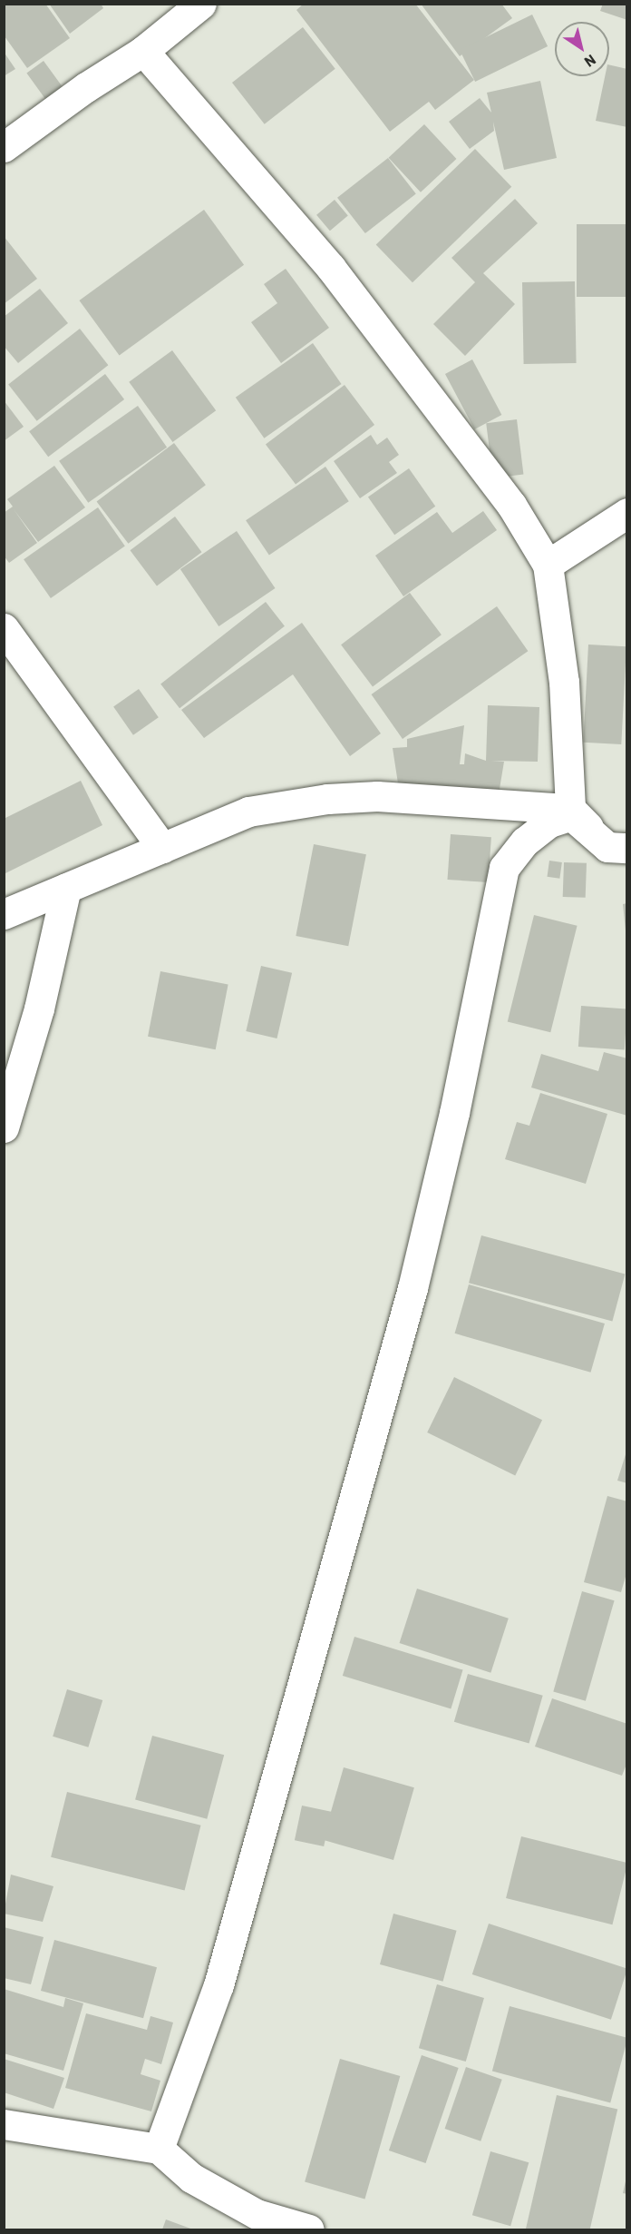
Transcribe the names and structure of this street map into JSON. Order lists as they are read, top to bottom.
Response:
{
  "north": "bottom right"
}
